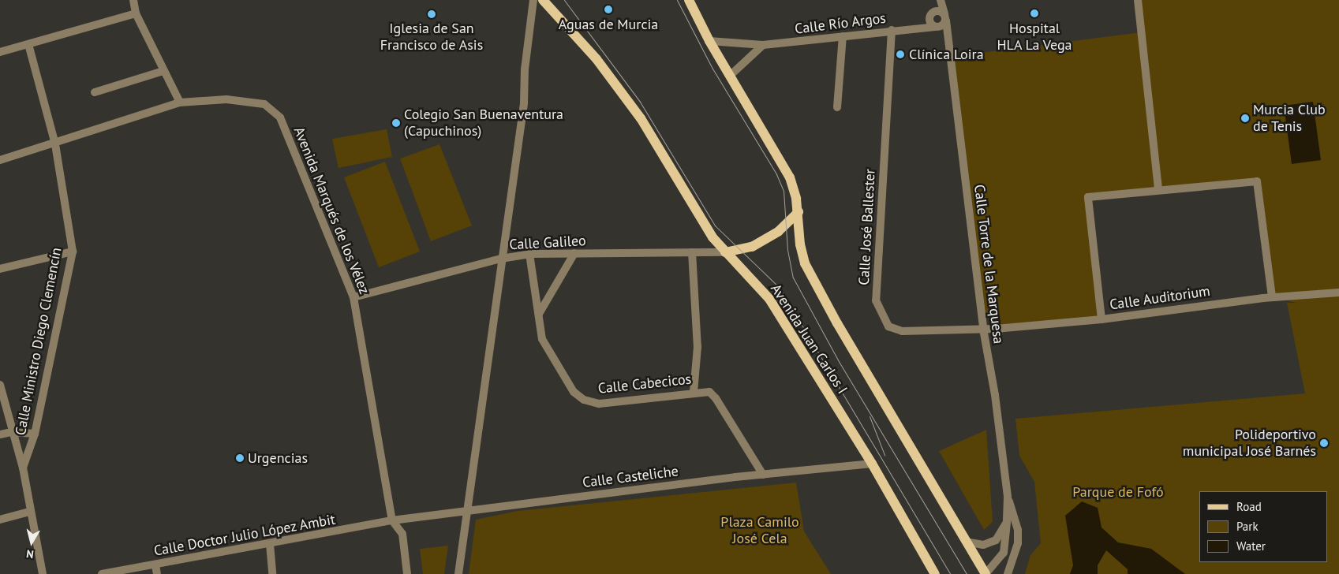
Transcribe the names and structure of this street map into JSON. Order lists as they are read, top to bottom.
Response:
{
  "streets": {
    "main road": ["Avenida Juan Carlos I"],
    "street": [
      "Calle Río Argos",
      "Avenida Marqués de los Vélez",
      "Calle José Ballester",
      "Calle Galileo",
      "Calle Torre de la Marquesa",
      "Calle Auditorium",
      "Calle Ministro Diego Clemencín",
      "Calle Cabecicos",
      "Calle Casteliche",
      "Calle Doctor Julio López Ambit"
    ]
  },
  "crossings": [
    ["Calle Río Argos", "Calle José Ballester"],
    ["Calle Río Argos", "Avenida Juan Carlos I"],
    ["Avenida Marqués de los Vélez", "Calle Galileo"],
    ["Avenida Marqués de los Vélez", "Calle Ministro Diego Clemencín"],
    ["Avenida Marqués de los Vélez", "Calle Casteliche"],
    ["Avenida Marqués de los Vélez", "Calle Doctor Julio López Ambit"],
    ["Calle José Ballester", "Calle Torre de la Marquesa"],
    ["Calle José Ballester", "Calle Auditorium"],
    ["Calle Galileo", "Avenida Juan Carlos I"],
    ["Calle Galileo", "Calle Cabecicos"],
    ["Calle Torre de la Marquesa", "Calle Auditorium"],
    ["Calle Torre de la Marquesa", "Avenida Juan Carlos I"],
    ["Avenida Juan Carlos I", "Calle Casteliche"],
    ["Calle Cabecicos", "Calle Casteliche"],
    ["Calle Casteliche", "Calle Doctor Julio López Ambit"]
  ],
  "parks": ["Parque de Fofó", "Plaza Camilo José Cela"],
  "places": [
    "Aguas de Murcia",
    "Hospital HLA La Vega",
    "Iglesia de San Francisco de Asis",
    "Clínica Loira",
    "Murcia Club de Tenis",
    "Colegio San Buenaventura (Capuchinos)",
    "Polideportivo municipal José Barnés",
    "Urgencias"
  ],
  "legend": ["Road", "Park", "Water"],
  "north": "bottom"
}
